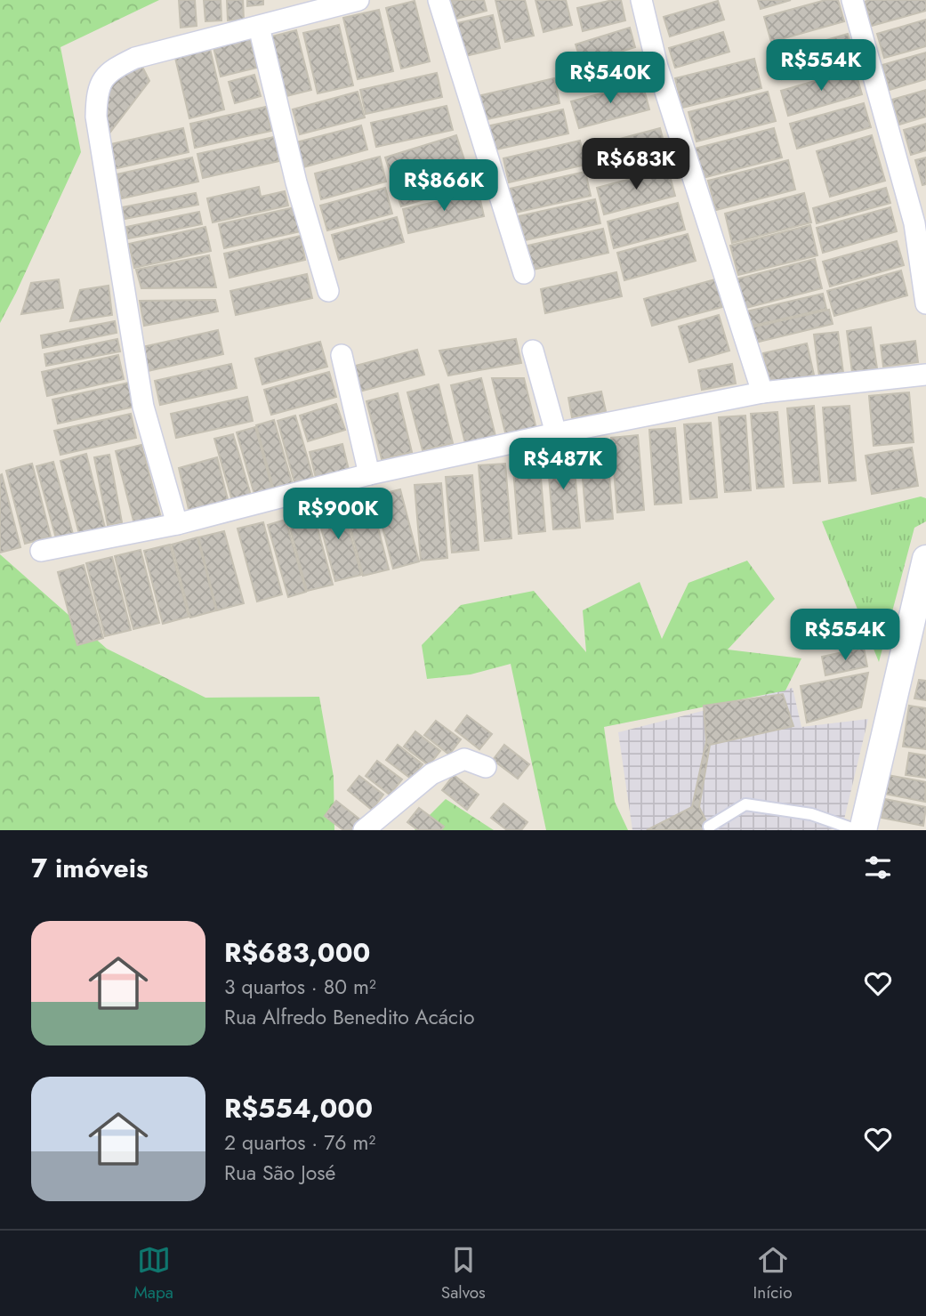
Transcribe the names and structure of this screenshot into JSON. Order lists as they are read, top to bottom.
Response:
{
  "page": {
    "price": [
      "R$554K",
      "R$540K",
      "R$683K",
      "R$866K",
      "R$487K",
      "R$900K",
      "R$554K"
    ],
    "heading": "7 imóveis",
    "list": [
      {
        "name": "R$683,000",
        "note": "3 quartos · 80 m² · Rua Alfredo Benedito Acácio"
      },
      {
        "name": "R$554,000",
        "note": "2 quartos · 76 m² · Rua São José"
      }
    ],
    "tabs": ["Mapa", "Salvos", "Início"]
  }
}
